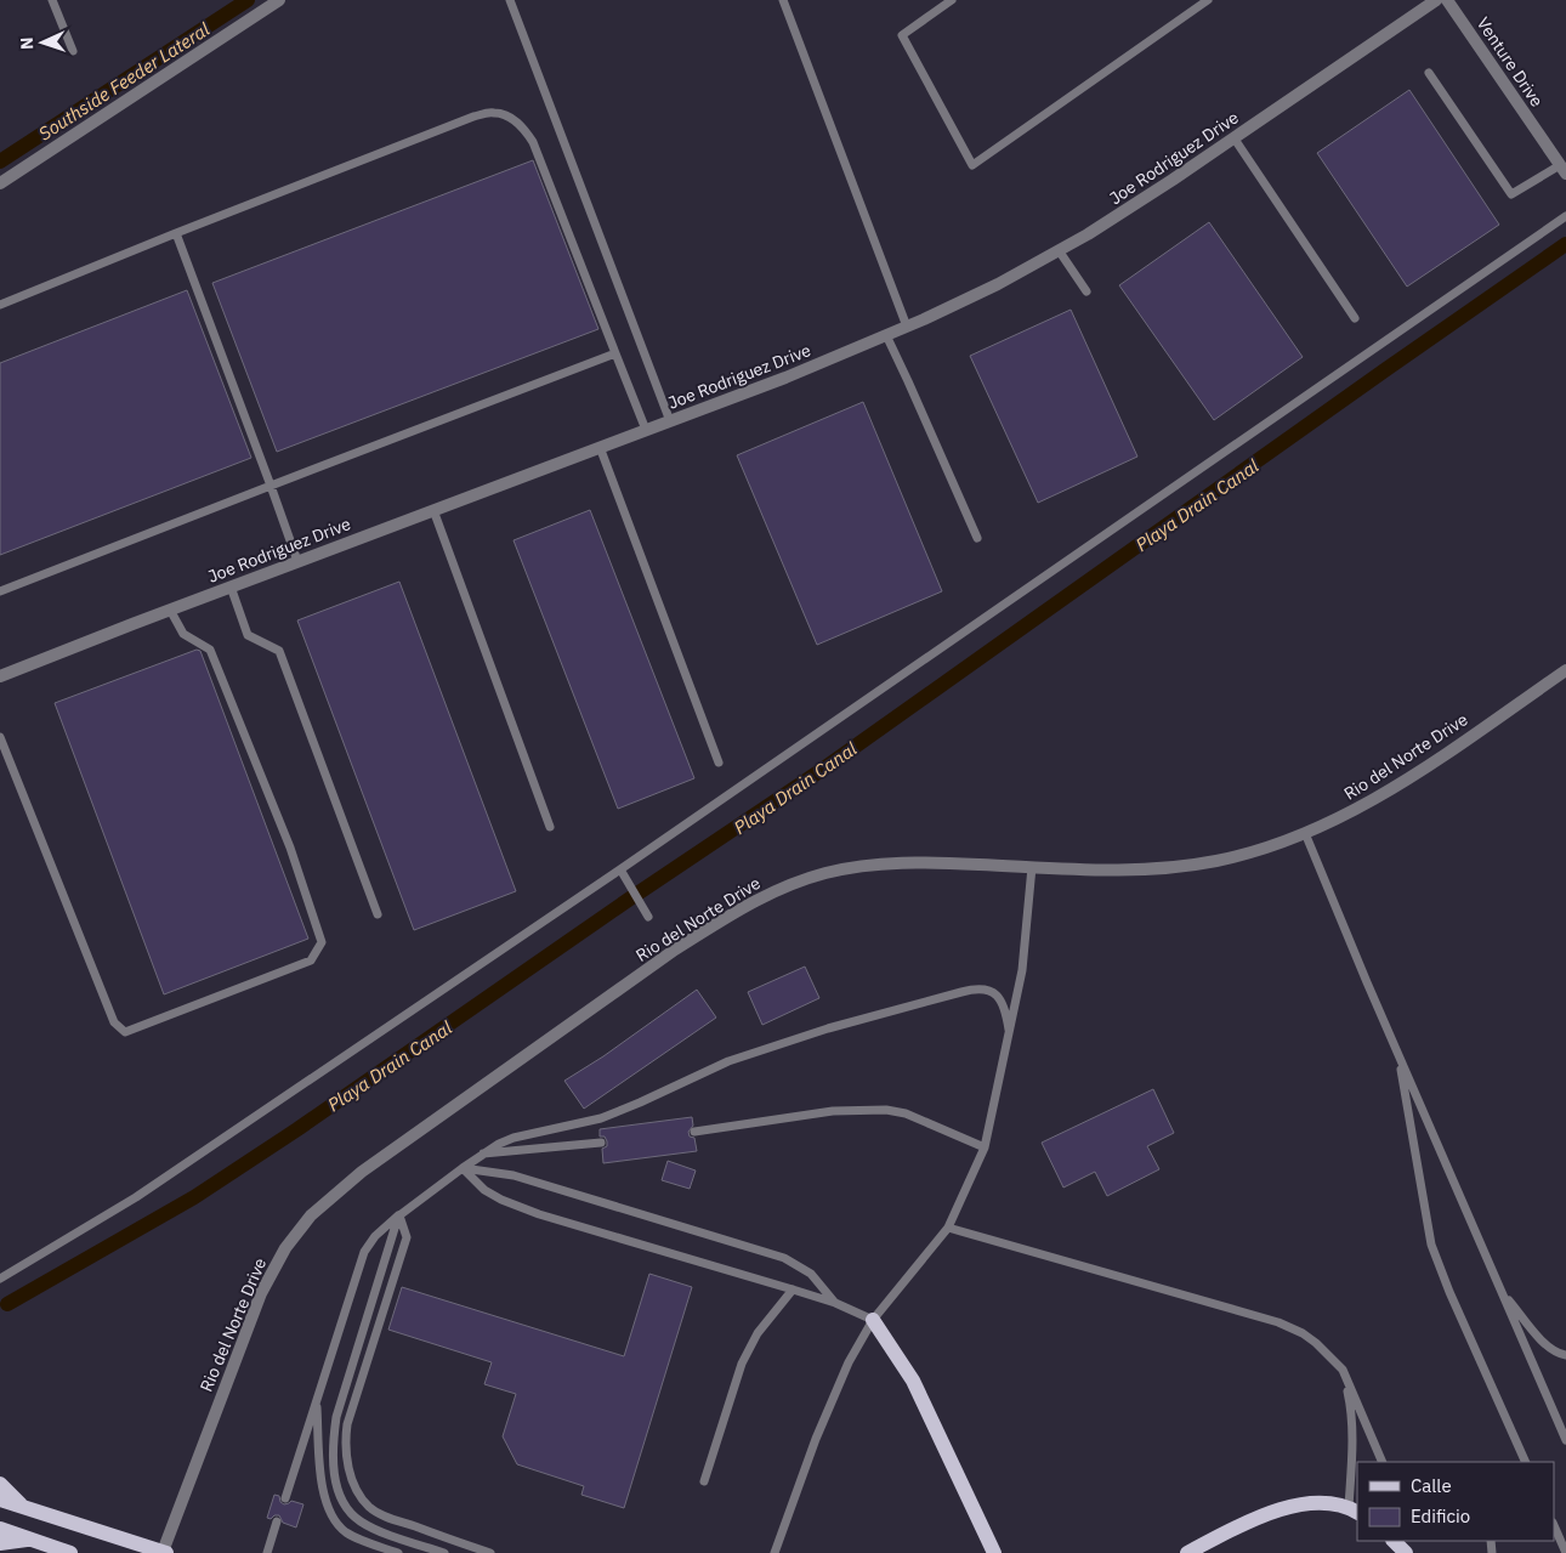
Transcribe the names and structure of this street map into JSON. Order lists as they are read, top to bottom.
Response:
{
  "streets": {
    "street": ["Venture Drive", "Joe Rodriguez Drive", "Rio del Norte Drive"]
  },
  "water": ["Southside Feeder Lateral", "Playa Drain Canal"],
  "legend": ["Calle", "Edificio"],
  "north": "left"
}
